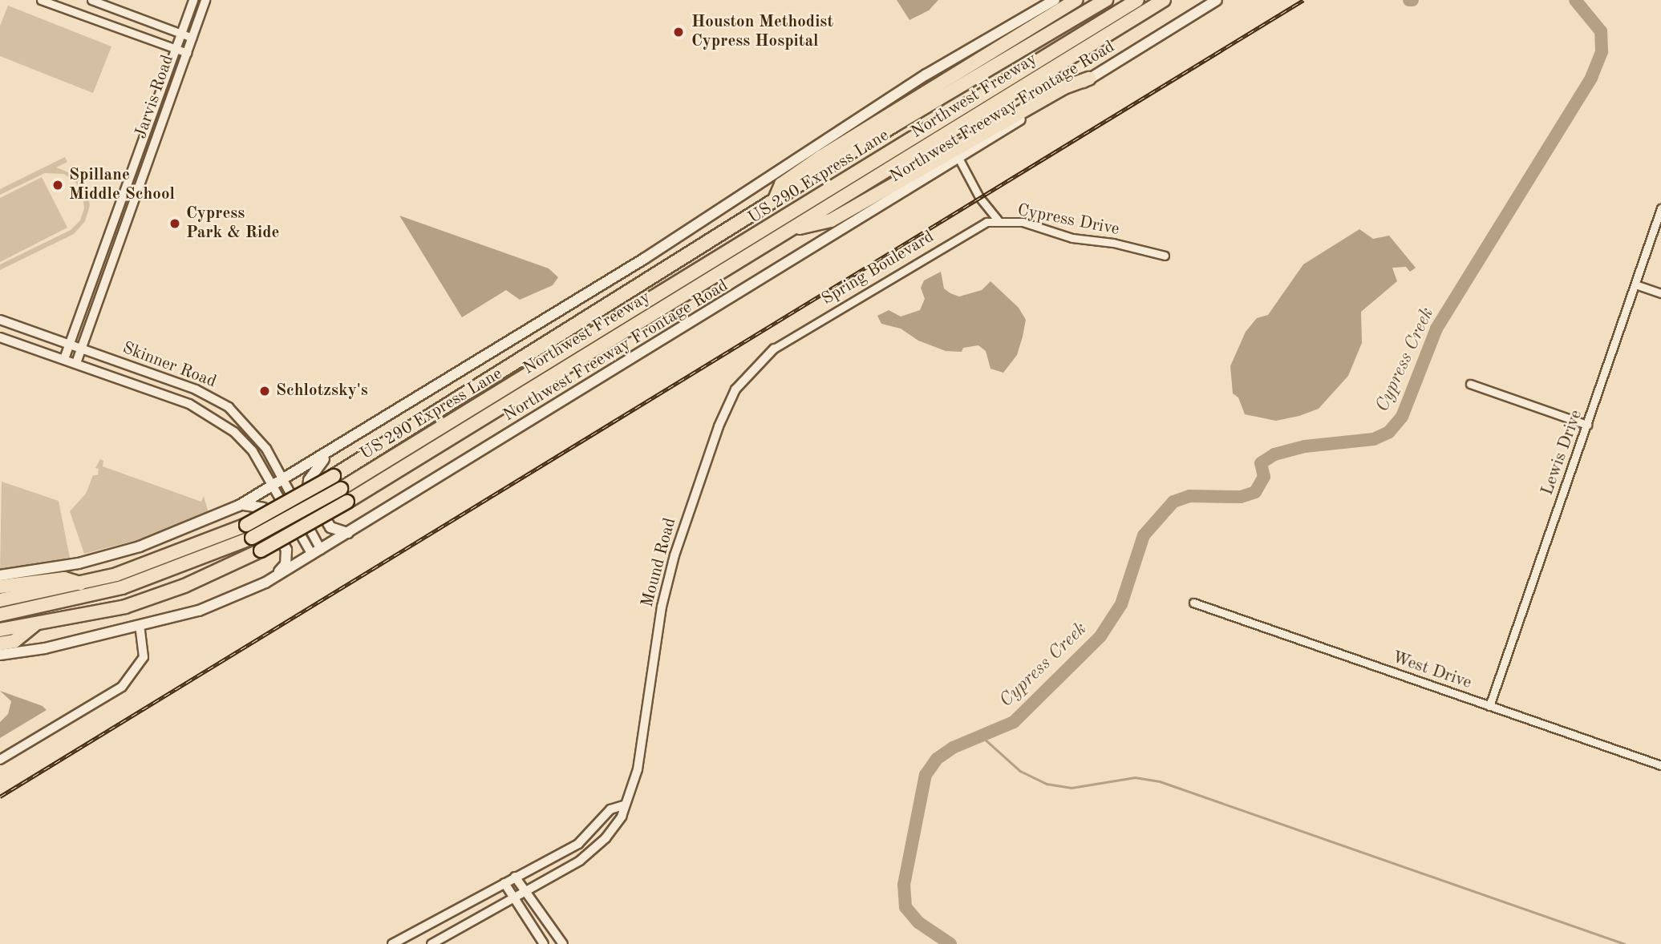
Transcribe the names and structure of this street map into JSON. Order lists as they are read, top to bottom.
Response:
{
  "streets": {
    "highway": ["Northwest Freeway", "US 290 Express Lane"],
    "main road": ["Northwest Freeway Frontage Road"],
    "street": [
      "Jarvis Road",
      "Cypress Drive",
      "Spring Boulevard",
      "Skinner Road",
      "Lewis Drive",
      "Mound Road",
      "West Drive"
    ]
  },
  "crossings": [
    ["Jarvis Road", "Skinner Road"],
    ["Northwest Freeway Frontage Road", "Skinner Road"],
    ["Cypress Drive", "Spring Boulevard"],
    ["Spring Boulevard", "Mound Road"],
    ["Lewis Drive", "West Drive"]
  ],
  "water": ["Cypress Creek"],
  "places": [
    "Houston Methodist Cypress Hospital",
    "Spillane Middle School",
    "Cypress Park & Ride",
    "Schlotzsky's"
  ]
}
